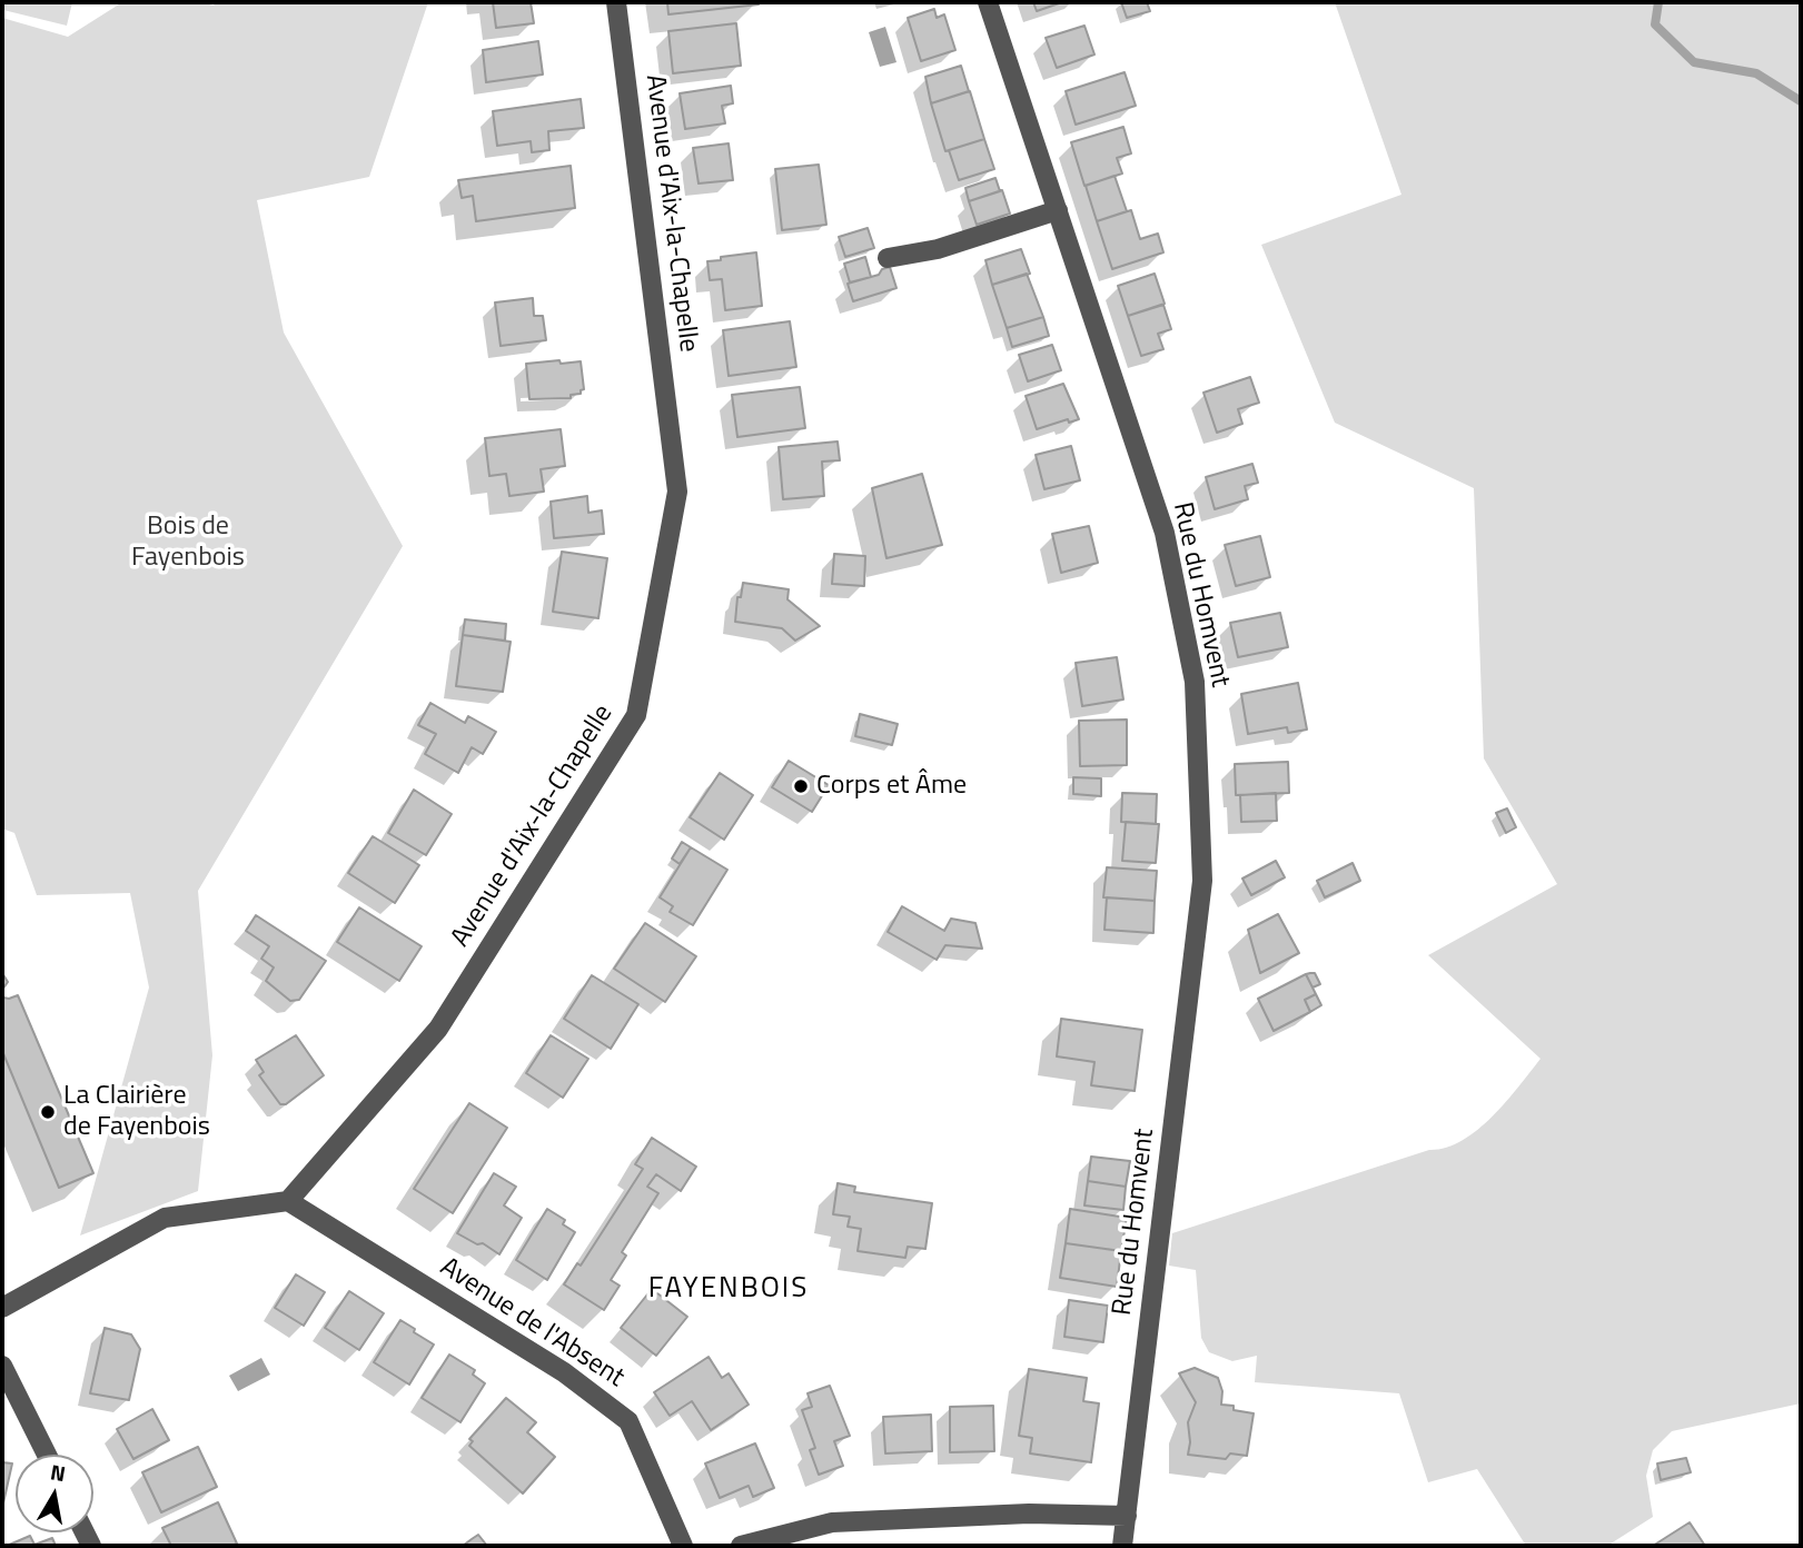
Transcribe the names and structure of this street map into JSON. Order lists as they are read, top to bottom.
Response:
{
  "streets": {
    "street": ["Avenue d'Aix-la-Chapelle", "Rue du Homvent", "Avenue de l'Absent"]
  },
  "crossings": [
    ["Avenue d'Aix-la-Chapelle", "Avenue de l'Absent"]
  ],
  "districts": ["FAYENBOIS"],
  "parks": ["Bois de Fayenbois"],
  "places": ["Corps et Âme", "La Clairière de Fayenbois"],
  "north": "top"
}
